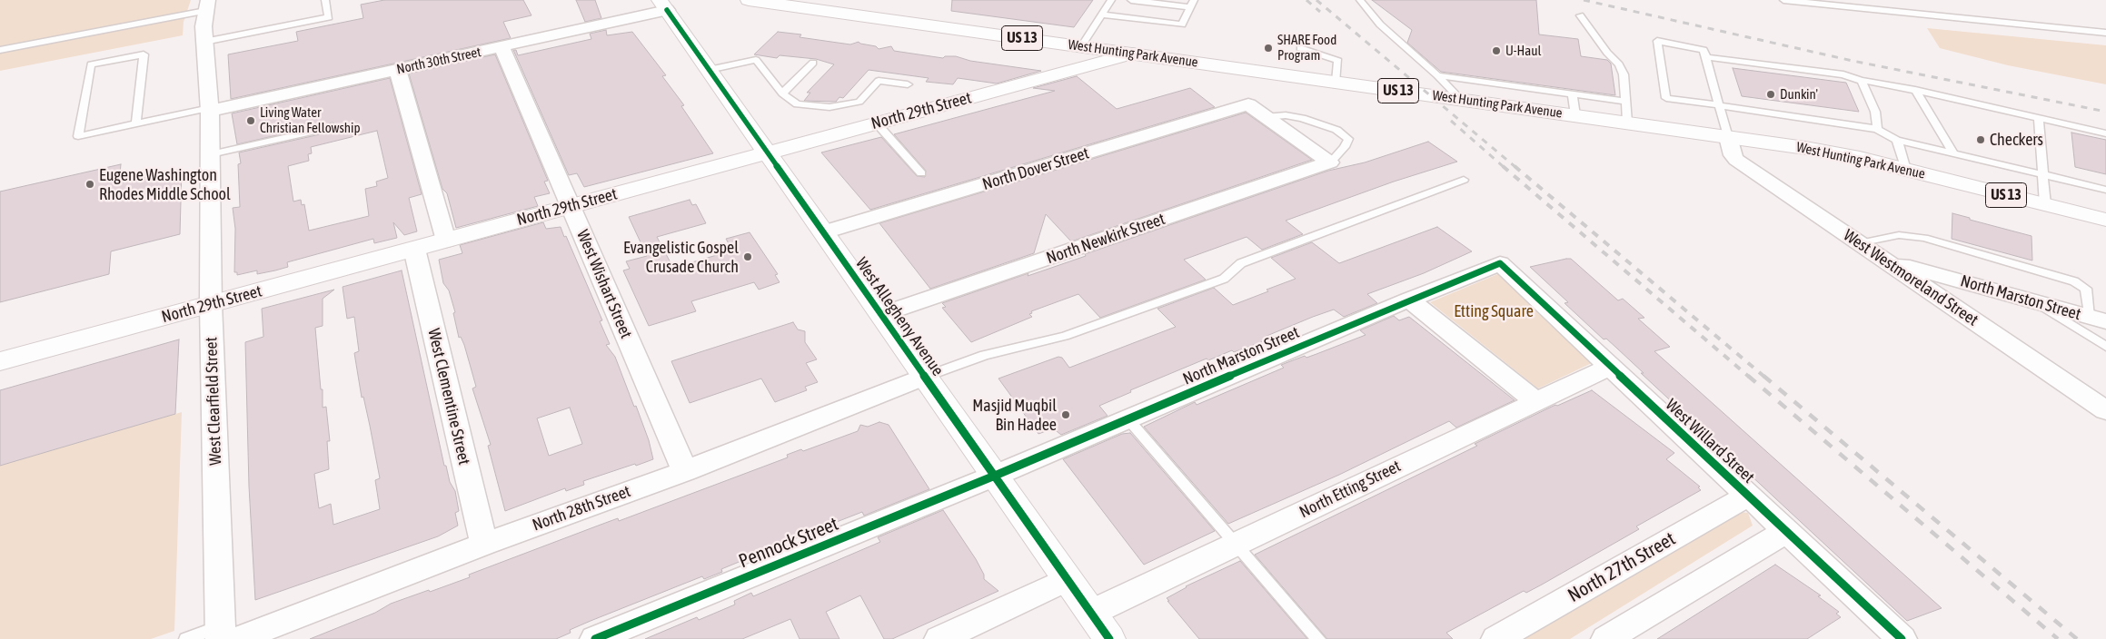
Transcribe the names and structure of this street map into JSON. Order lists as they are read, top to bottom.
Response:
{
  "streets": {
    "main road": [
      "US 13",
      "West Hunting Park Avenue",
      "North 29th Street",
      "West Allegheny Avenue"
    ],
    "street": [
      "North 30th Street",
      "North Dover Street",
      "North Newkirk Street",
      "West Westmoreland Street",
      "West Wishart Street",
      "North Marston Street",
      "West Clementine Street",
      "West Clearfield Street",
      "West Willard Street",
      "North Etting Street",
      "North 28th Street",
      "Pennock Street",
      "North 27th Street"
    ]
  },
  "crossings": [
    ["West Hunting Park Avenue", "North 29th Street"],
    ["West Hunting Park Avenue", "West Westmoreland Street"],
    ["North 30th Street", "West Wishart Street"],
    ["North 30th Street", "West Allegheny Avenue"],
    ["North 30th Street", "West Clearfield Street"],
    ["North 29th Street", "West Wishart Street"],
    ["North 29th Street", "West Allegheny Avenue"],
    ["North 29th Street", "West Clementine Street"],
    ["North 29th Street", "West Clearfield Street"],
    ["North Dover Street", "West Allegheny Avenue"],
    ["North Newkirk Street", "West Allegheny Avenue"],
    ["West Westmoreland Street", "North Marston Street"],
    ["West Wishart Street", "North 28th Street"],
    ["North Marston Street", "West Allegheny Avenue"],
    ["North Marston Street", "West Willard Street"],
    ["North Marston Street", "Pennock Street"],
    ["West Allegheny Avenue", "North Etting Street"],
    ["West Allegheny Avenue", "North 28th Street"],
    ["West Allegheny Avenue", "Pennock Street"],
    ["West Clementine Street", "North 28th Street"],
    ["West Clearfield Street", "North 28th Street"],
    ["West Willard Street", "North Etting Street"],
    ["West Willard Street", "North 27th Street"]
  ],
  "parks": ["Etting Square"],
  "places": [
    "SHARE Food Program",
    "U-Haul",
    "Dunkin'",
    "Living Water Christian Fellowship",
    "Checkers",
    "Eugene Washington Rhodes Middle School",
    "Evangelistic Gospel Crusade Church",
    "Masjid Muqbil Bin Hadee"
  ]
}
